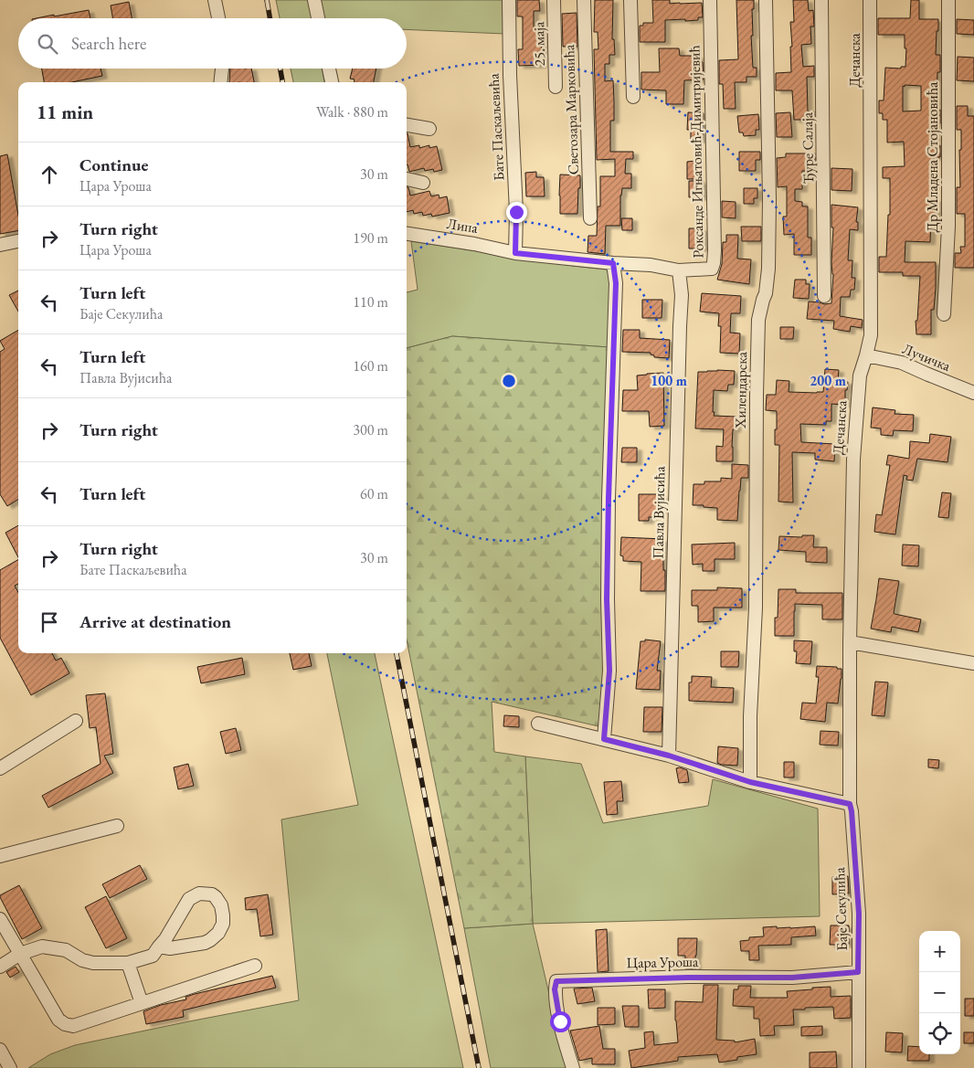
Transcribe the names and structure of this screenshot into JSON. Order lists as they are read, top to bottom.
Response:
{
  "streets": {
    "street": [
      "25. маја",
      "Дечанска",
      "Светозара Марковића",
      "Бате Паскаљевића",
      "Ђуре Салаја",
      "Роксанде Игњатовић-Димитријевић",
      "Др Младена Стојановића",
      "Липа",
      "Лучичка",
      "Хилендарска",
      "Павла Вујисића",
      "Баје Секулића",
      "Цара Уроша"
    ]
  },
  "crossings": [
    ["Дечанска", "Лучичка"],
    ["Дечанска", "Баје Секулића"],
    ["Бате Паскаљевића", "Липа"],
    ["Роксанде Игњатовић-Димитријевић", "Липа"],
    ["Роксанде Игњатовић-Димитријевић", "Павла Вујисића"],
    ["Липа", "Павла Вујисића"],
    ["Баје Секулића", "Цара Уроша"]
  ],
  "page": {
    "search": "Search here",
    "heading": ["11 min", "Walk · 880 m"],
    "list": [
      ["Continue", "Цара Уроша", "30 m"],
      ["Turn right", "Цара Уроша", "190 m"],
      ["Turn left", "Баје Секулића", "110 m"],
      ["Turn left", "Павла Вујисића", "160 m"],
      ["Turn right", "300 m"],
      ["Turn left", "60 m"],
      ["Turn right", "Бате Паскаљевића", "30 m"],
      "Arrive at destination"
    ],
    "map_buttons": ["+", "−"]
  },
  "rings": ["100 m", "200 m"]
}
